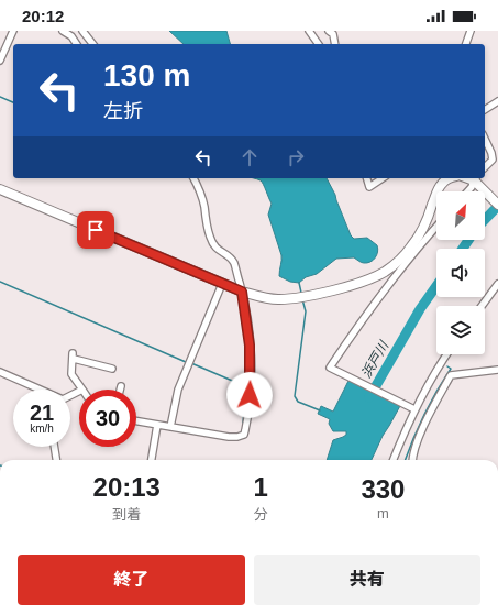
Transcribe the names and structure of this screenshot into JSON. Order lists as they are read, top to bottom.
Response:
{
  "water": ["浜戸川"],
  "north": "top right",
  "page": {
    "status": "20:12",
    "turn": ["130 m", "左折"],
    "speed": "21 km/h",
    "limit": "30",
    "eta": [
      "20:13",
      "到着",
      "1",
      "分",
      "330",
      "m"
    ],
    "buttons": ["終了", "共有"]
  }
}
